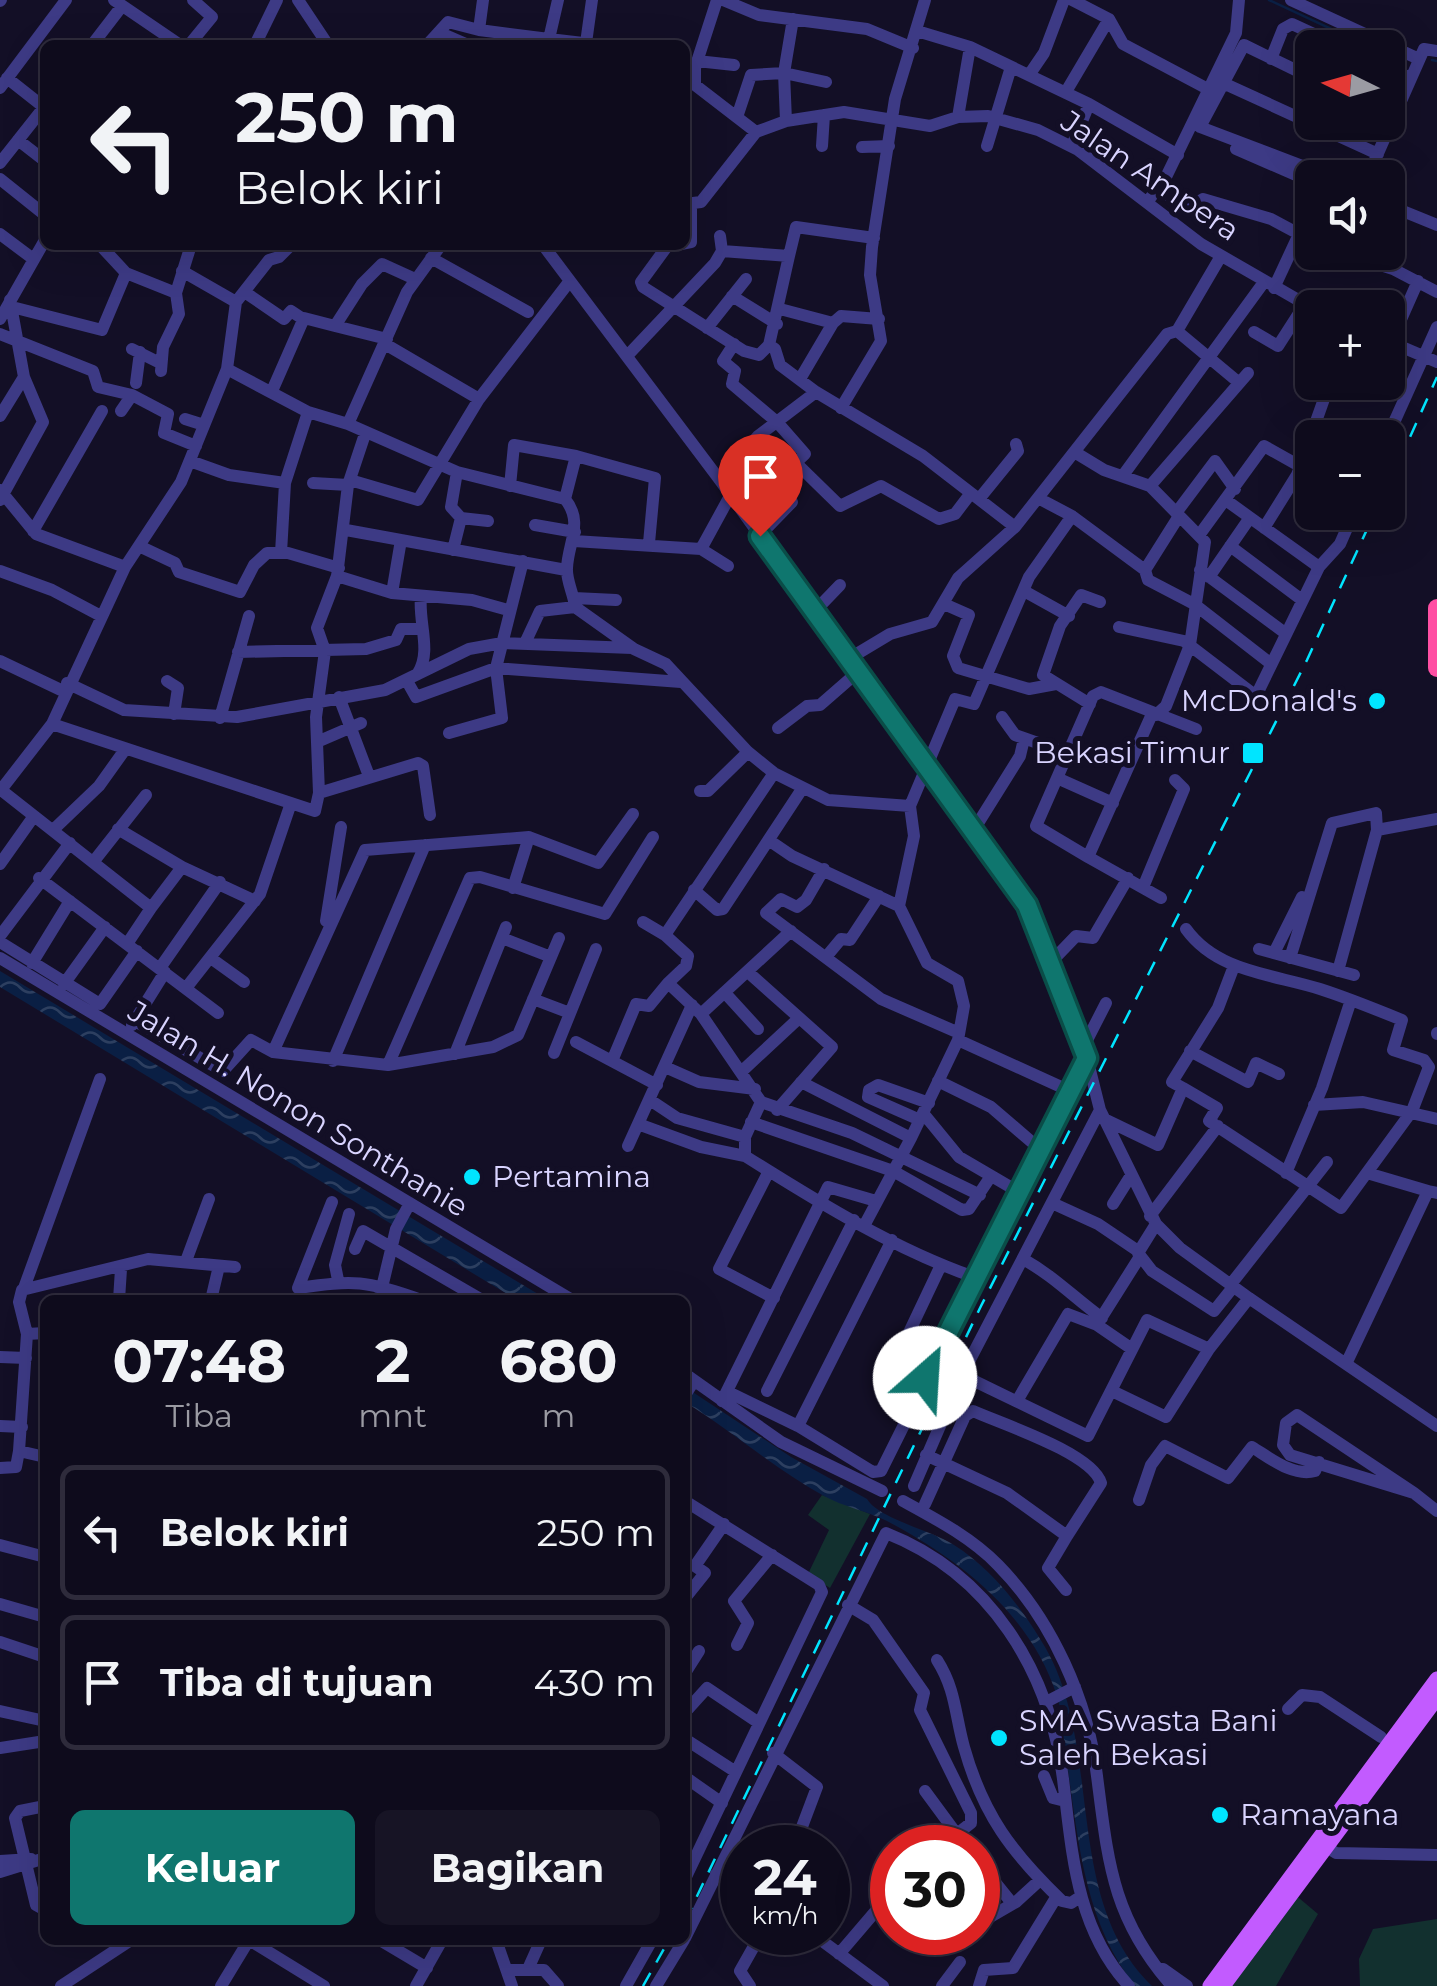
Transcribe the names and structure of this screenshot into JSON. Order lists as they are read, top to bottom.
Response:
{
  "streets": {
    "street": ["Jalan Ampera", "Jalan H. Nonon Sonthanie"]
  },
  "places": {
    "other": [
      "McDonald's",
      "Pertamina",
      "SMA Swasta Bani Saleh Bekasi",
      "Ramayana"
    ],
    "transit": ["Bekasi Timur"]
  },
  "north": "left",
  "page": {
    "map_buttons": ["+", "−"],
    "turn": ["250 m", "Belok kiri"],
    "eta": [
      "07:48",
      "Tiba",
      "2",
      "mnt",
      "680",
      "m"
    ],
    "list": [
      {
        "name": "Belok kiri",
        "value": "250 m"
      },
      {
        "name": "Tiba di tujuan",
        "value": "430 m"
      }
    ],
    "buttons": ["Keluar", "Bagikan"],
    "speed": "24 km/h",
    "limit": "30"
  }
}
